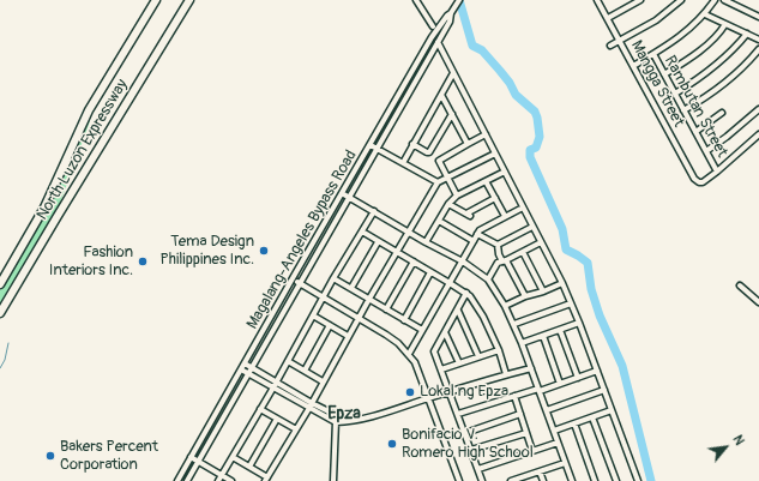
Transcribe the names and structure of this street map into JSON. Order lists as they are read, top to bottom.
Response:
{
  "streets": {
    "highway": ["North Luzon Expressway"],
    "street": ["Mangga Street", "Rambutan Street", "Magalang-Angeles Bypass Road"]
  },
  "crossings": [
    ["Mangga Street", "Rambutan Street"]
  ],
  "districts": ["Epza"],
  "places": [
    "Tema Design Philippines Inc.",
    "Fashion Interiors Inc.",
    "Lokal ng Epza",
    "Bonifacio V. Romero High School",
    "Bakers Percent Corporation"
  ],
  "north": "top right"
}
